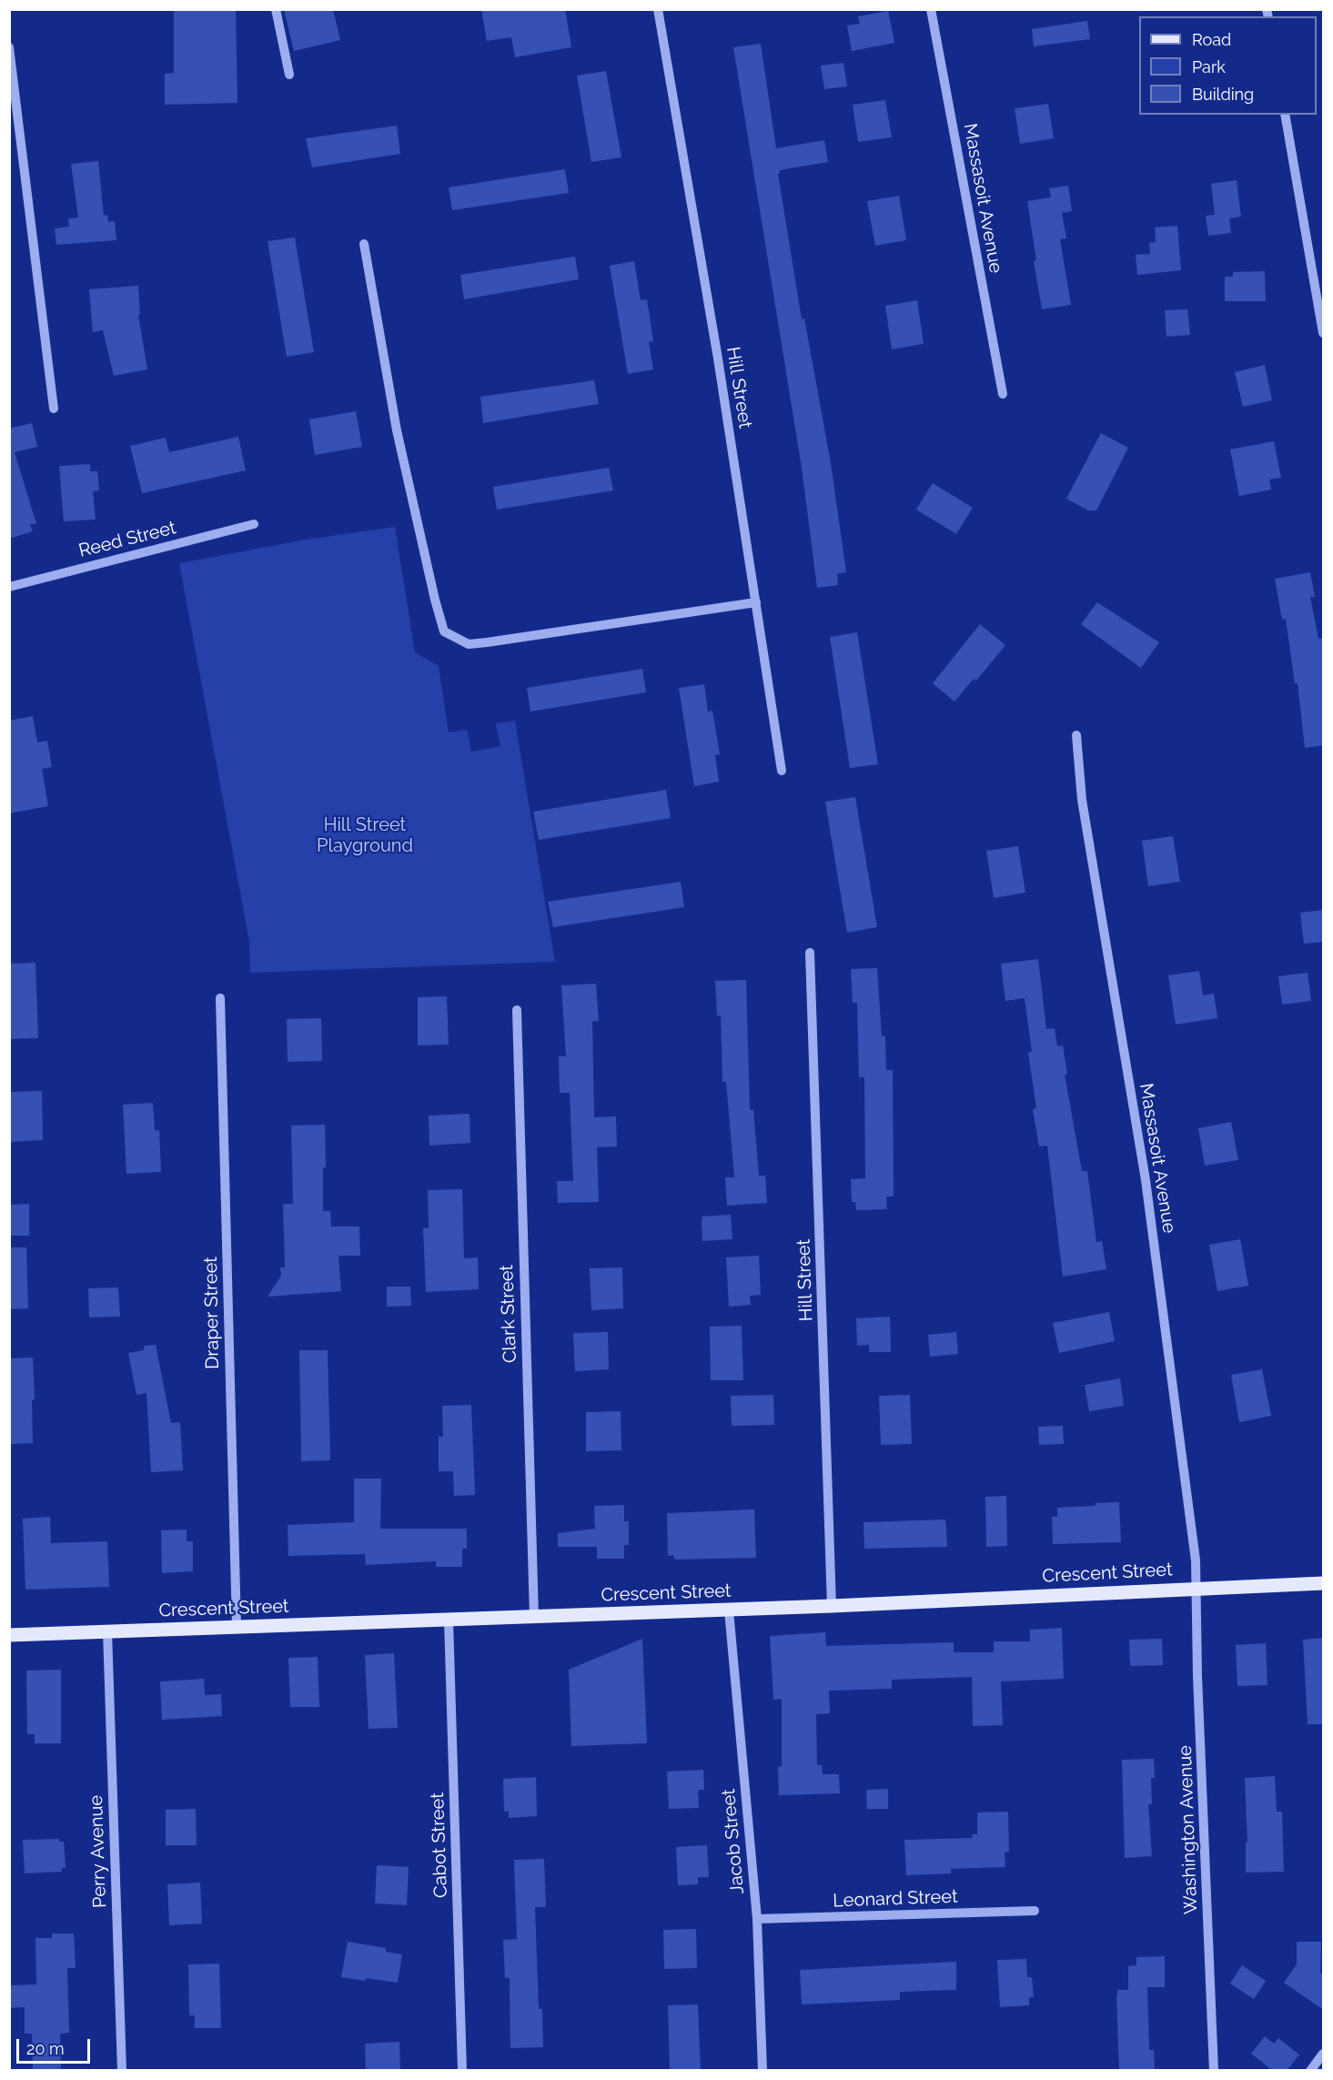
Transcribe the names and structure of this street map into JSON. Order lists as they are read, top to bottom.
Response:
{
  "streets": {
    "main road": ["Crescent Street"],
    "street": [
      "Massasoit Avenue",
      "Hill Street",
      "Reed Street",
      "Draper Street",
      "Clark Street",
      "Washington Avenue",
      "Jacob Street",
      "Cabot Street",
      "Perry Avenue",
      "Leonard Street"
    ]
  },
  "crossings": [
    ["Massasoit Avenue", "Crescent Street"],
    ["Massasoit Avenue", "Washington Avenue"],
    ["Hill Street", "Crescent Street"],
    ["Draper Street", "Crescent Street"],
    ["Clark Street", "Crescent Street"],
    ["Crescent Street", "Washington Avenue"],
    ["Crescent Street", "Jacob Street"],
    ["Crescent Street", "Cabot Street"],
    ["Crescent Street", "Perry Avenue"],
    ["Jacob Street", "Leonard Street"]
  ],
  "parks": ["Hill Street Playground"],
  "legend": ["Road", "Park", "Building"],
  "scale_bar": "20 m"
}
